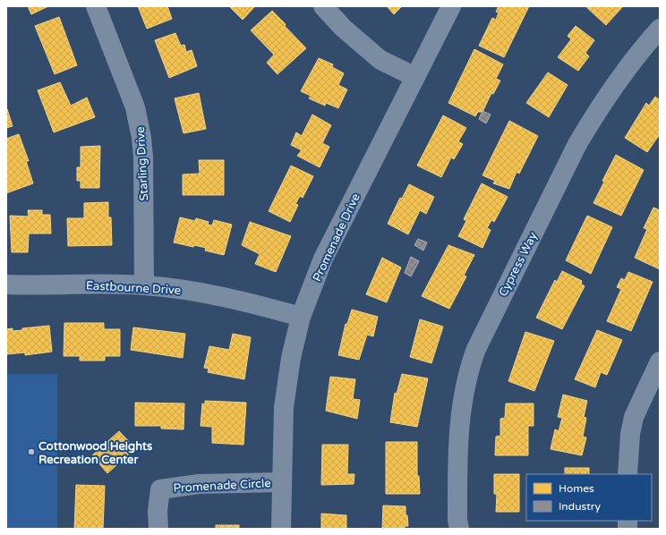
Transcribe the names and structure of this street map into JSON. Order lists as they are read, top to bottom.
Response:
{
  "streets": {
    "street": [
      "Starling Drive",
      "Promenade Drive",
      "Cypress Way",
      "Eastbourne Drive",
      "Promenade Circle"
    ]
  },
  "crossings": [
    ["Starling Drive", "Eastbourne Drive"],
    ["Promenade Drive", "Eastbourne Drive"],
    ["Promenade Drive", "Promenade Circle"]
  ],
  "places": ["Cottonwood Heights Recreation Center"],
  "legend": ["Homes", "Industry"]
}
